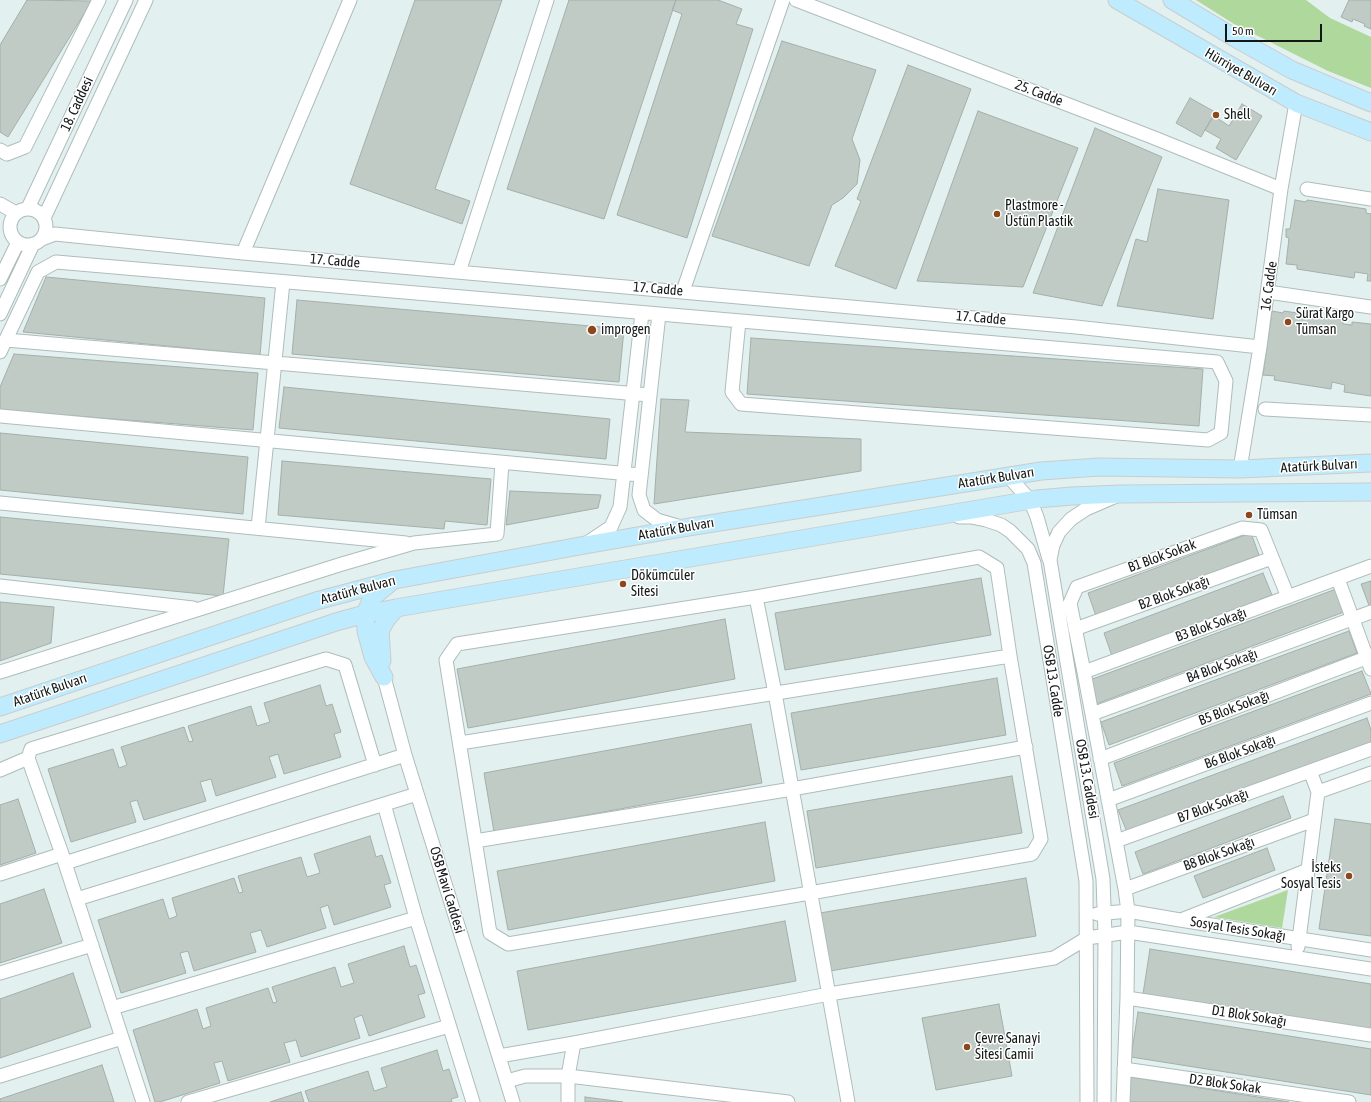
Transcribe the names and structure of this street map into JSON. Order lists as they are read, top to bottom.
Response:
{
  "streets": {
    "main road": ["Hürriyet Bulvarı", "Atatürk Bulvarı"],
    "street": [
      "25. Cadde",
      "18. Caddesi",
      "17. Cadde",
      "16. Cadde",
      "B1 Blok Sokak",
      "B2 Blok Sokağı",
      "B3 Blok Sokağı",
      "B4 Blok Sokağı",
      "OSB 13. Cadde",
      "B5 Blok Sokağı",
      "B6 Blok Sokağı",
      "OSB 13. Caddesi",
      "B7 Blok Sokağı",
      "B8 Blok Sokağı",
      "OSB Mavi Caddesi",
      "Sosyal Tesis Sokağı",
      "D1 Blok Sokağı",
      "D2 Blok Sokak"
    ]
  },
  "crossings": [
    ["Hürriyet Bulvarı", "16. Cadde"],
    ["25. Cadde", "16. Cadde"],
    ["17. Cadde", "16. Cadde"],
    ["16. Cadde", "Atatürk Bulvarı"],
    ["Atatürk Bulvarı", "OSB 13. Cadde"],
    ["Atatürk Bulvarı", "OSB 13. Caddesi"],
    ["B1 Blok Sokak", "B2 Blok Sokağı"],
    ["OSB 13. Cadde", "Sosyal Tesis Sokağı"],
    ["OSB 13. Caddesi", "Sosyal Tesis Sokağı"]
  ],
  "places": [
    "Shell",
    "Plastmore - Üstün Plastik",
    "Sürat Kargo Tümsan",
    "improgen",
    "Tümsan",
    "Dökümcüler Sitesi",
    "İsteks Sosyal Tesis",
    "Çevre Sanayi Sitesi Camii"
  ],
  "scale_bar": "50 m"
}
